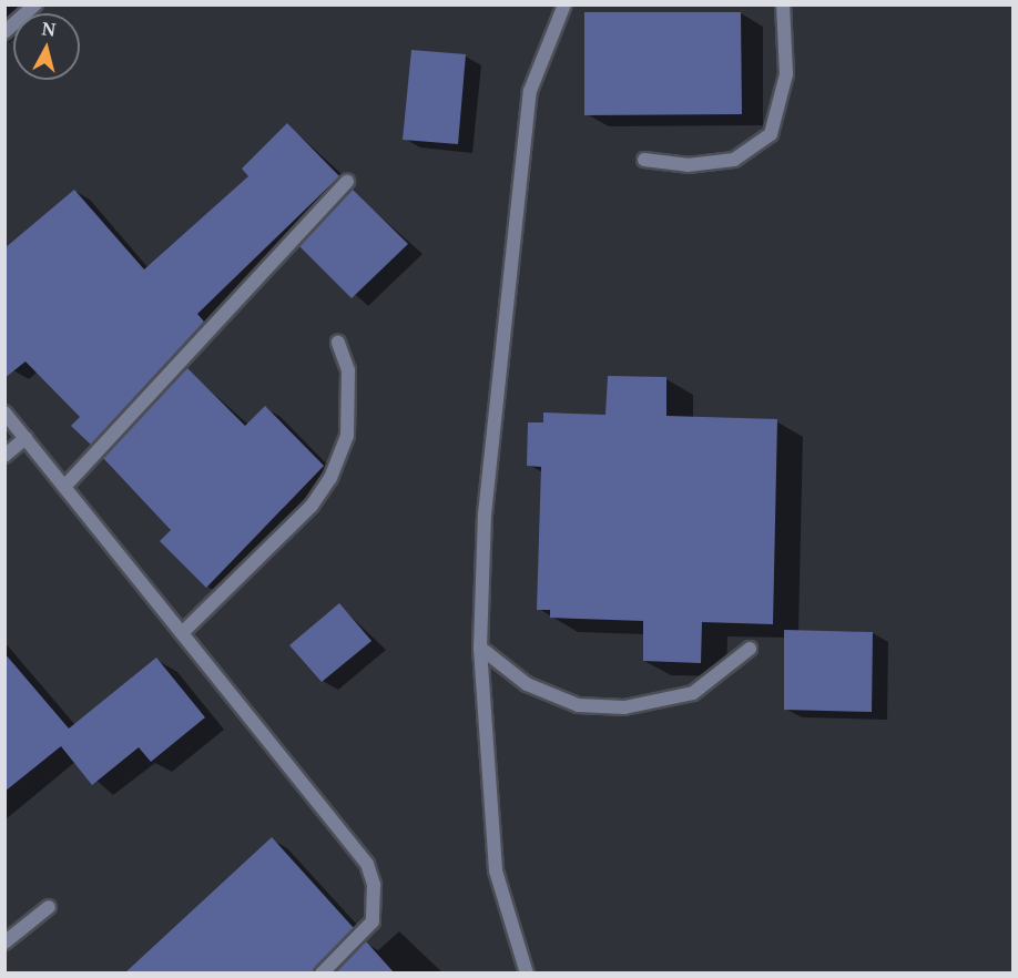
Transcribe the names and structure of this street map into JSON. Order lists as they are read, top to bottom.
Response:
{
  "north": "top"
}
